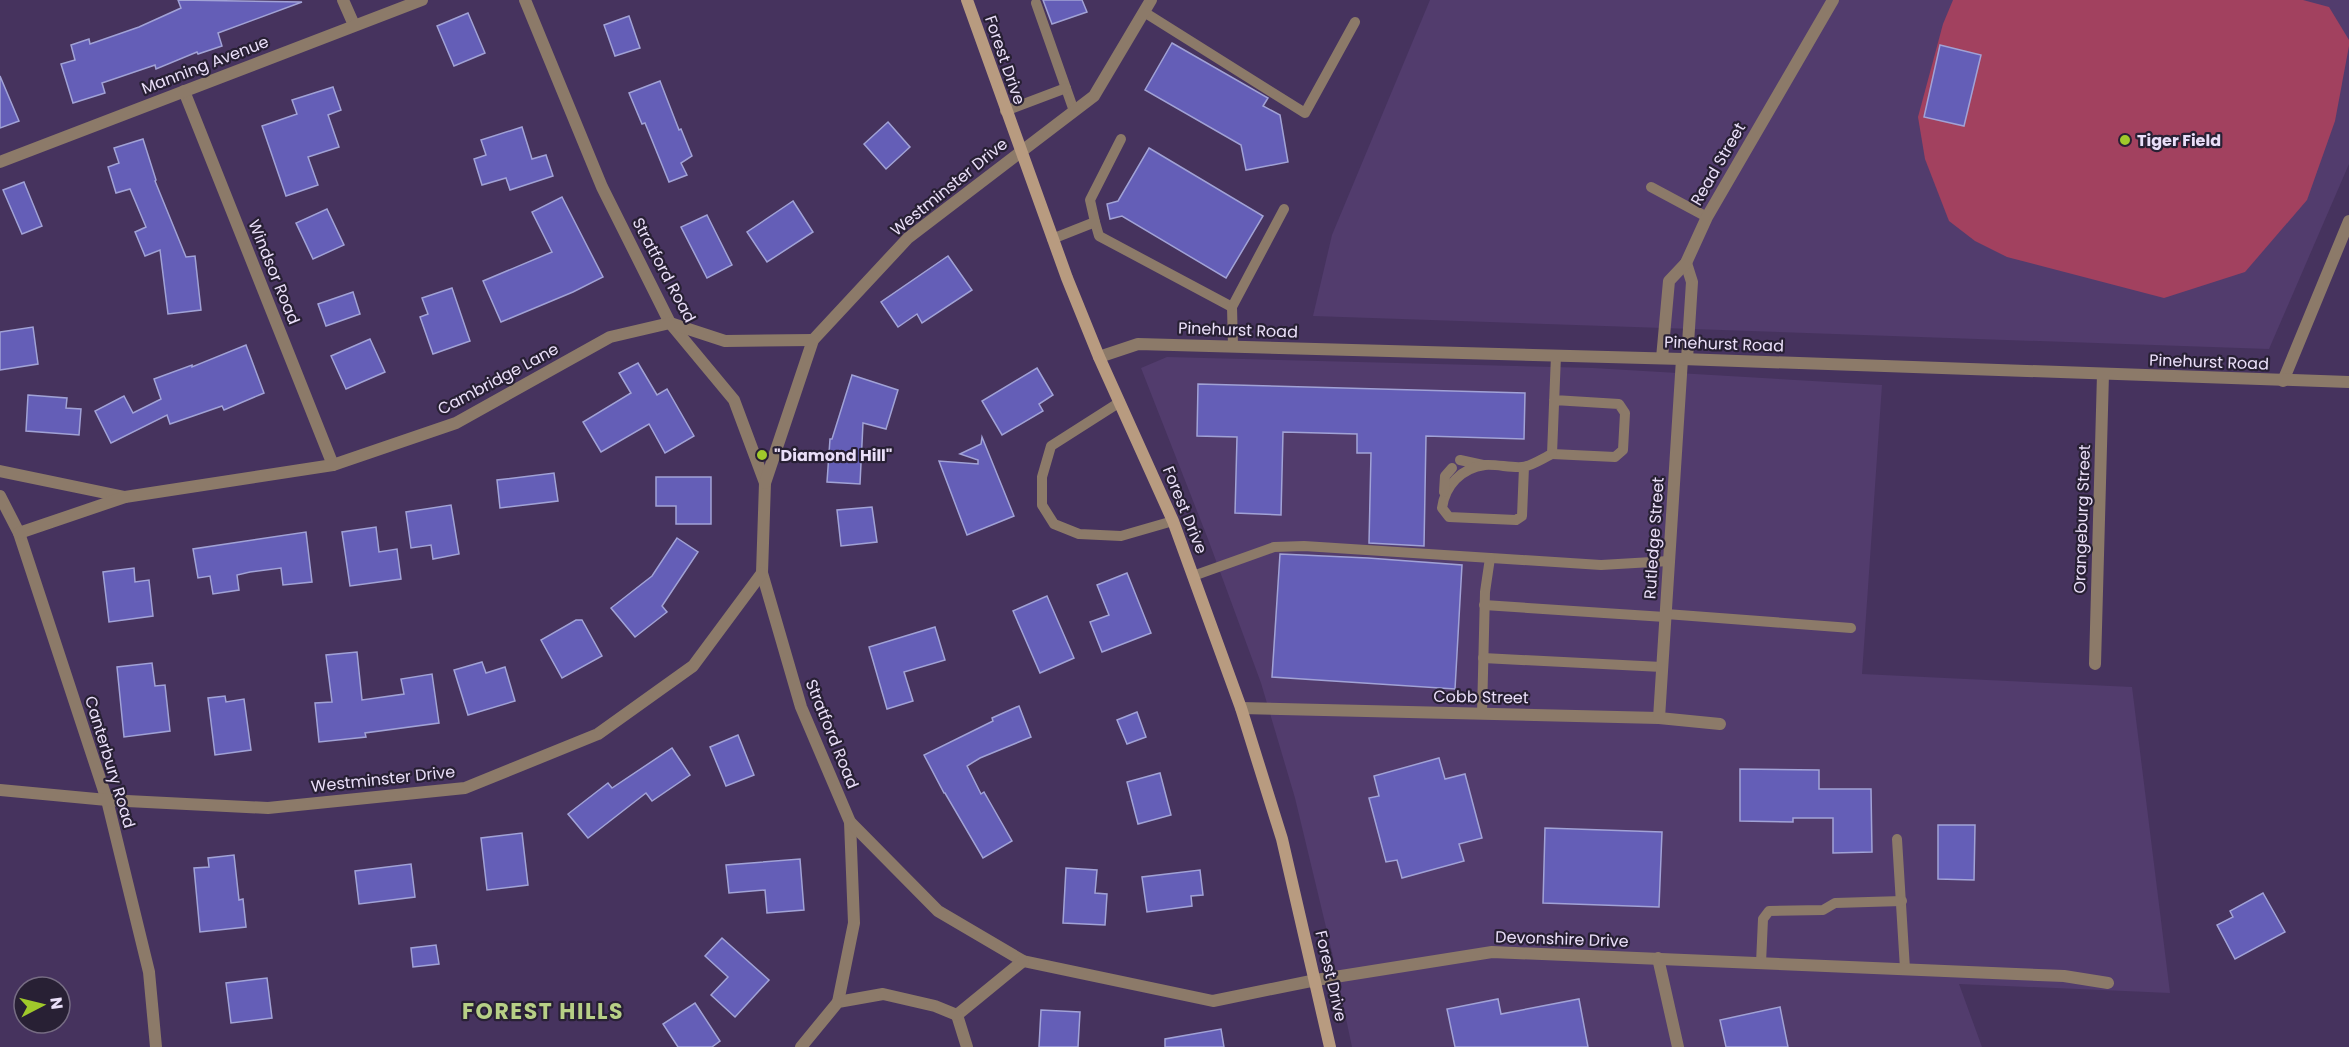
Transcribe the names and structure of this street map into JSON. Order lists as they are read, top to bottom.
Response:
{
  "streets": {
    "main road": ["Forest Drive"],
    "street": [
      "Manning Avenue",
      "Read Street",
      "Westminster Drive",
      "Stratford Road",
      "Windsor Road",
      "Pinehurst Road",
      "Cambridge Lane",
      "Orangeburg Street",
      "Rutledge Street",
      "Cobb Street",
      "Canterbury Road",
      "Devonshire Drive"
    ]
  },
  "crossings": [
    ["Forest Drive", "Westminster Drive"],
    ["Forest Drive", "Pinehurst Road"],
    ["Forest Drive", "Cobb Street"],
    ["Forest Drive", "Devonshire Drive"],
    ["Manning Avenue", "Windsor Road"],
    ["Read Street", "Pinehurst Road"],
    ["Westminster Drive", "Stratford Road"],
    ["Westminster Drive", "Canterbury Road"],
    ["Stratford Road", "Cambridge Lane"],
    ["Stratford Road", "Devonshire Drive"],
    ["Windsor Road", "Cambridge Lane"],
    ["Pinehurst Road", "Orangeburg Street"],
    ["Pinehurst Road", "Rutledge Street"],
    ["Cambridge Lane", "Canterbury Road"],
    ["Rutledge Street", "Cobb Street"]
  ],
  "districts": ["FOREST HILLS"],
  "places": ["Tiger Field", "\"Diamond Hill\""],
  "north": "right"
}
